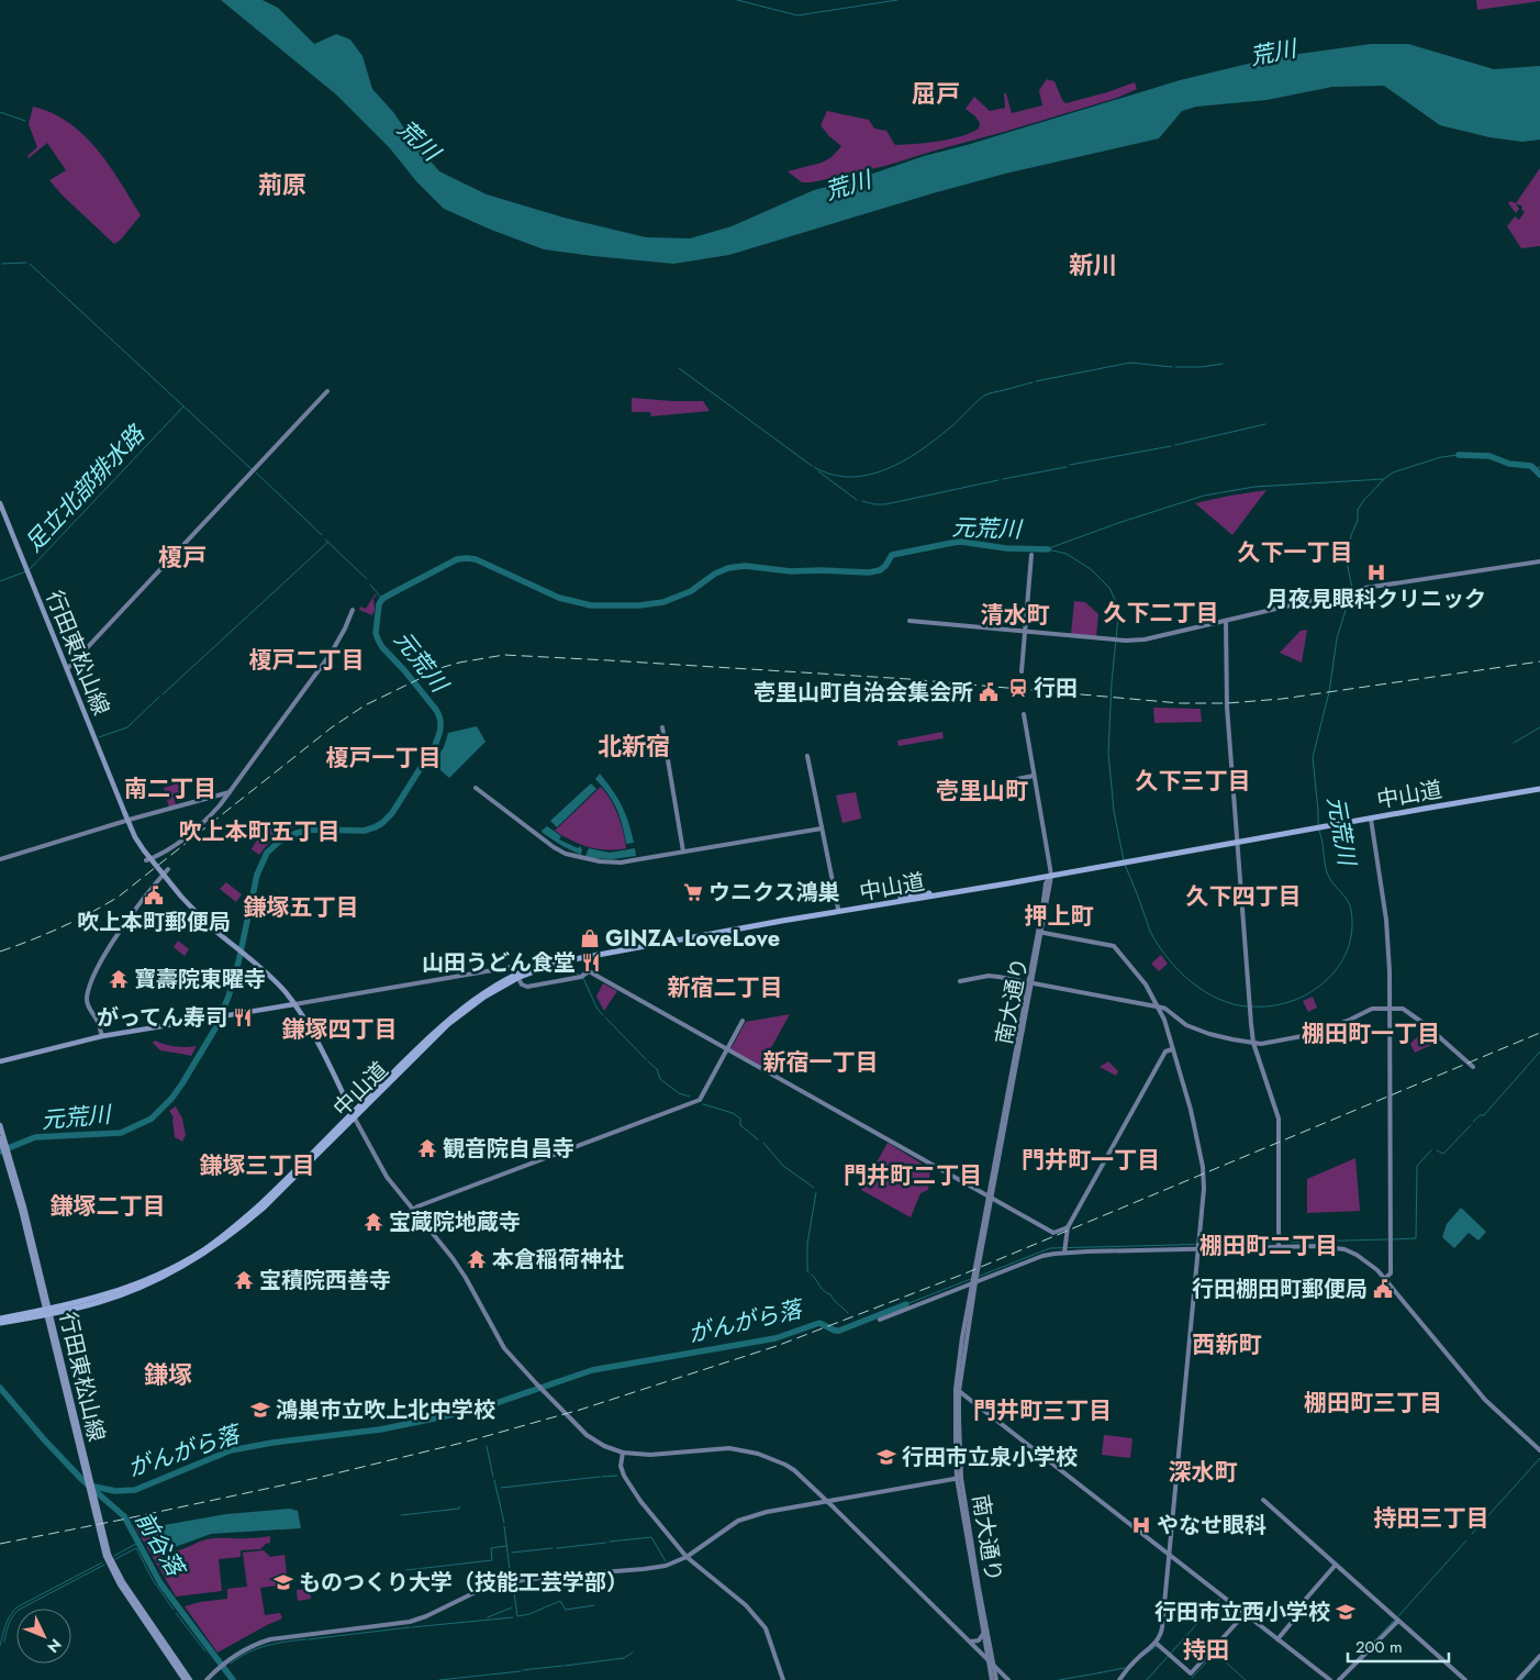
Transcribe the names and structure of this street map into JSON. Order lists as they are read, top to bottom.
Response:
{
  "streets": {
    "highway": ["中山道"],
    "main road": ["行田東松山線"],
    "street": ["南大通り"]
  },
  "crossings": [
    ["行田東松山線", "中山道"],
    ["中山道", "南大通り"]
  ],
  "districts": [
    "屈戸",
    "荊原",
    "新川",
    "久下一丁目",
    "榎戸",
    "久下二丁目",
    "清水町",
    "榎戸二丁目",
    "北新宿",
    "榎戸一丁目",
    "久下三丁目",
    "南二丁目",
    "壱里山町",
    "吹上本町五丁目",
    "久下四丁目",
    "鎌塚五丁目",
    "押上町",
    "新宿二丁目",
    "鎌塚四丁目",
    "棚田町一丁目",
    "新宿一丁目",
    "門井町一丁目",
    "鎌塚三丁目",
    "門井町二丁目",
    "鎌塚二丁目",
    "棚田町二丁目",
    "西新町",
    "鎌塚",
    "棚田町三丁目",
    "門井町三丁目",
    "深水町",
    "持田三丁目",
    "持田"
  ],
  "water": [
    "荒川",
    "足立北部排水路",
    "元荒川",
    "がんがら落",
    "前谷落"
  ],
  "places": {
    "hospital": ["月夜見眼科クリニック", "やなせ眼科"],
    "station": ["行田"],
    "public building": ["壱里山町自治会集会所", "吹上本町郵便局", "行田棚田町郵便局"],
    "supermarket": ["ウニクス鴻巣"],
    "shop": ["GINZA LoveLove"],
    "restaurant": ["山田うどん食堂", "がってん寿司"],
    "temple": [
      "寶壽院東曜寺",
      "観音院自昌寺",
      "宝蔵院地蔵寺",
      "本倉稲荷神社",
      "宝積院西善寺"
    ],
    "school or university": [
      "鴻巣市立吹上北中学校",
      "行田市立泉小学校",
      "ものつくり大学（技能工芸学部）",
      "行田市立西小学校"
    ]
  },
  "scale_bar": "200 m",
  "north": "bottom right"
}
